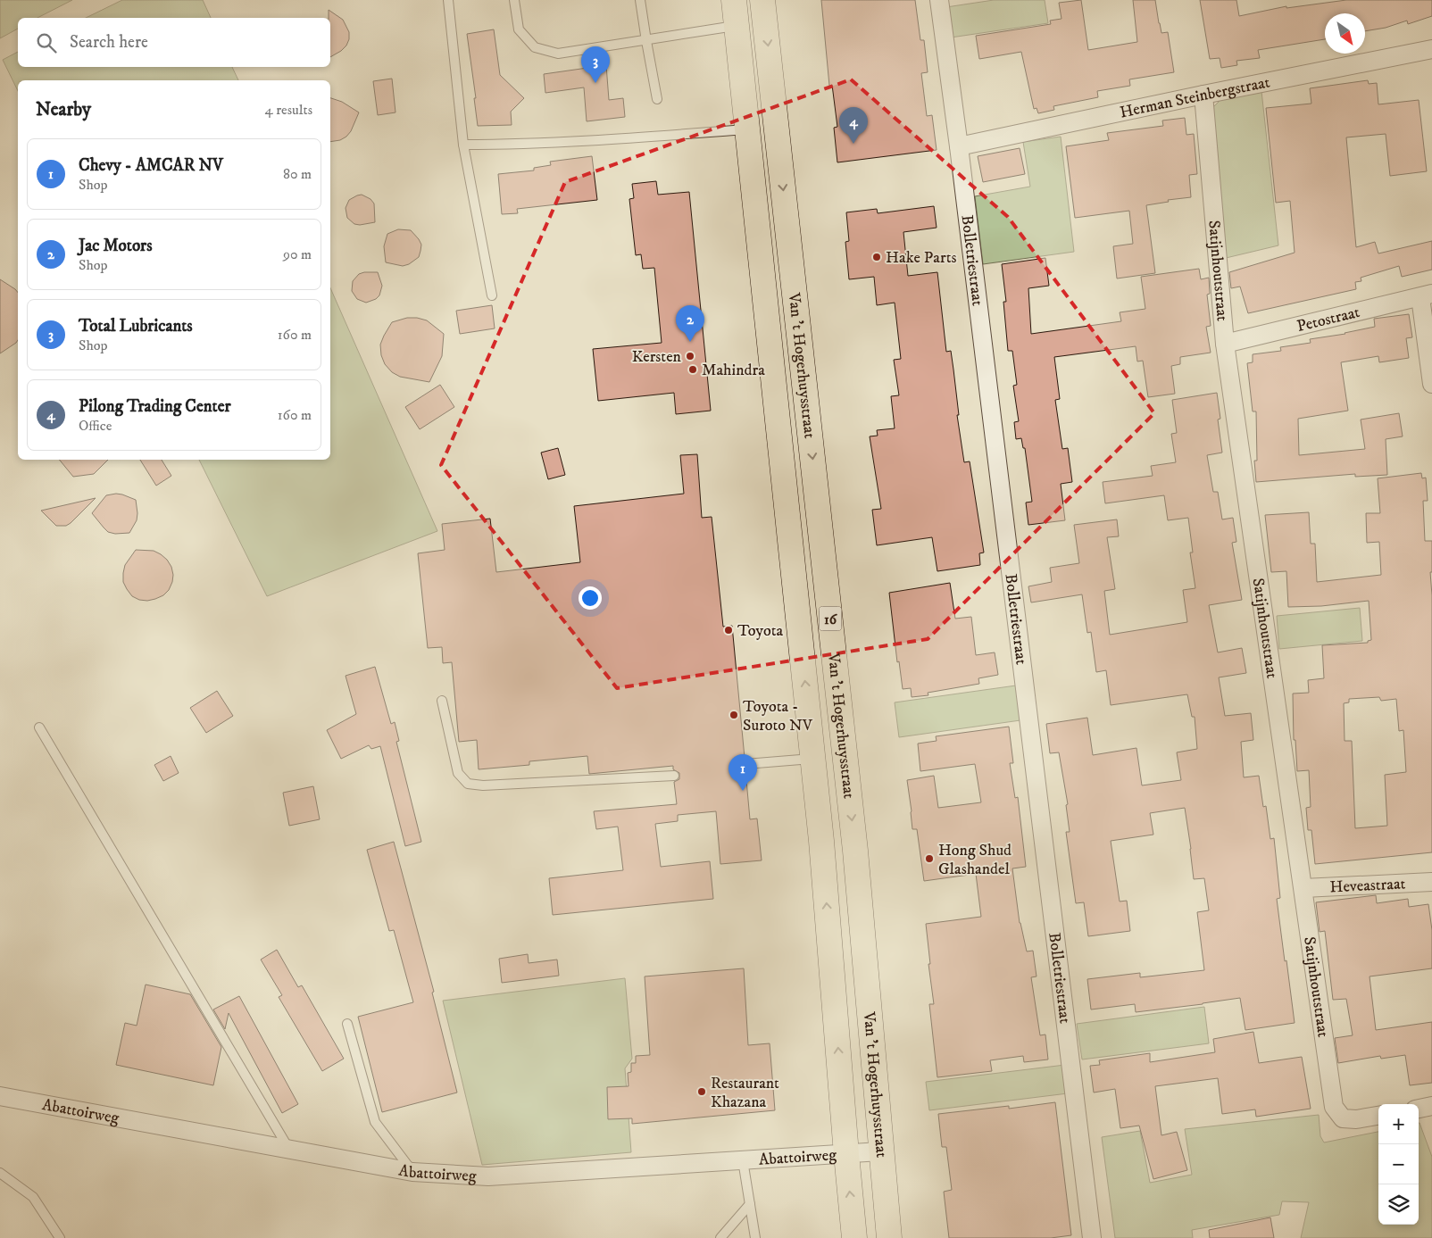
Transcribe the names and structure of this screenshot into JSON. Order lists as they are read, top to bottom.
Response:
{
  "streets": {
    "main road": ["Van 't Hogerhuysstraat", "16"],
    "street": [
      "Herman Steinbergstraat",
      "Bolletriestraat",
      "Satijnhoutstraat",
      "Petostraat",
      "Heveastraat",
      "Abattoirweg"
    ]
  },
  "crossings": [
    ["Herman Steinbergstraat", "Bolletriestraat"],
    ["Herman Steinbergstraat", "Satijnhoutstraat"],
    ["Satijnhoutstraat", "Petostraat"],
    ["Satijnhoutstraat", "Heveastraat"],
    ["Van 't Hogerhuysstraat", "Abattoirweg"]
  ],
  "places": [
    "Hake Parts",
    "Kersten",
    "Mahindra",
    "Toyota",
    "Toyota - Suroto NV",
    "Hong Shud Glashandel",
    "Restaurant Khazana"
  ],
  "north": "bottom right",
  "page": {
    "search": "Search here",
    "pins": [
      "3",
      "4",
      "2",
      "1"
    ],
    "heading": ["Nearby", "4 results"],
    "list": [
      {
        "mark": "1",
        "name": "Chevy - AMCAR NV",
        "note": "Shop",
        "value": "80 m"
      },
      {
        "mark": "2",
        "name": "Jac Motors",
        "note": "Shop",
        "value": "90 m"
      },
      {
        "mark": "3",
        "name": "Total Lubricants",
        "note": "Shop",
        "value": "160 m"
      },
      {
        "mark": "4",
        "name": "Pilong Trading Center",
        "note": "Office",
        "value": "160 m"
      }
    ],
    "map_buttons": ["+", "−"]
  }
}
